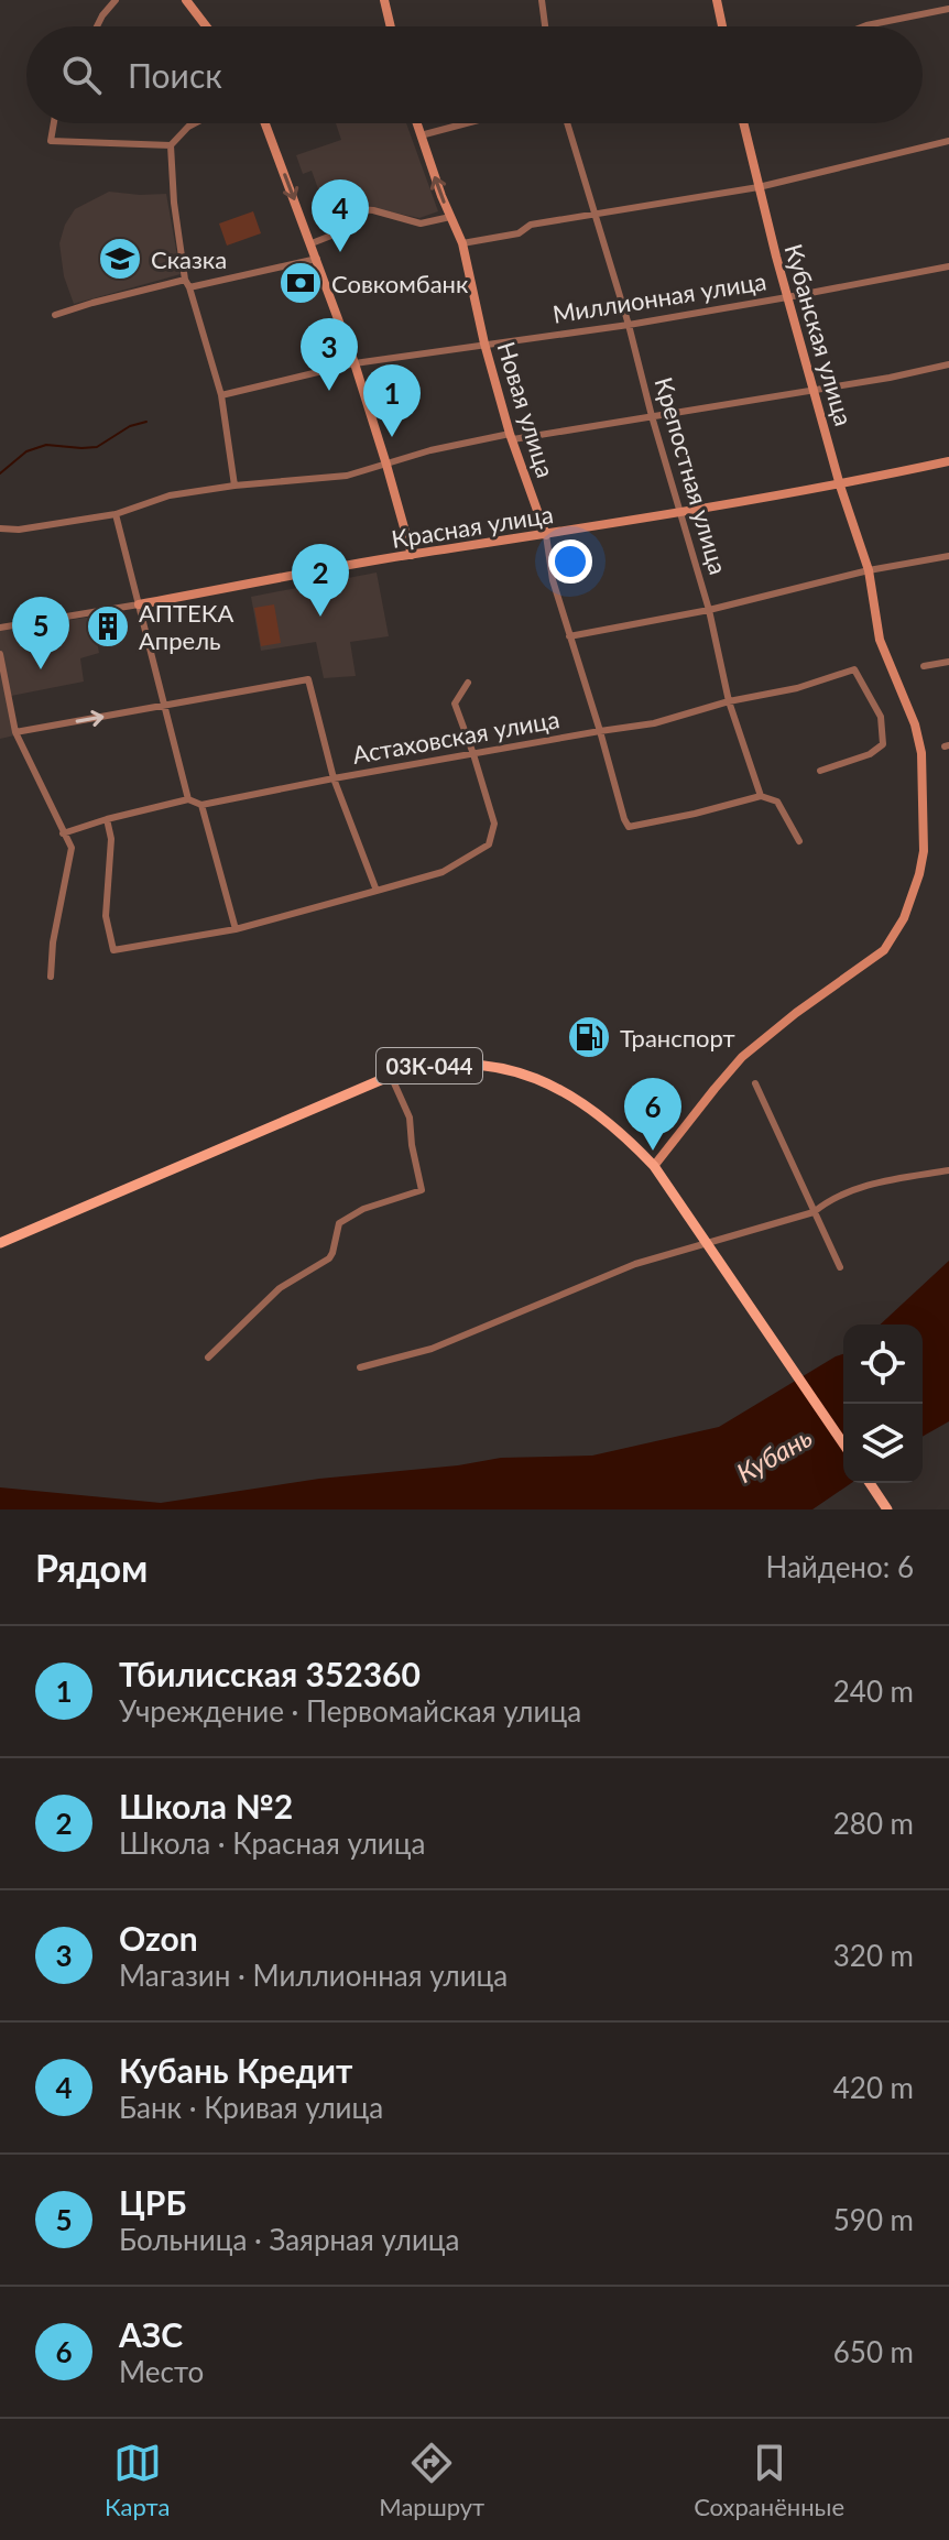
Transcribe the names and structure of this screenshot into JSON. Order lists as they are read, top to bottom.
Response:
{
  "streets": {
    "main road": ["03К-044"],
    "street": [
      "Миллионная улица",
      "Кубанская улица",
      "Новая улица",
      "Крепостная улица",
      "Красная улица",
      "Астаховская улица"
    ]
  },
  "crossings": [
    ["Миллионная улица", "Кубанская улица"],
    ["Миллионная улица", "Новая улица"],
    ["Миллионная улица", "Крепостная улица"],
    ["Кубанская улица", "Красная улица"],
    ["Кубанская улица", "03К-044"],
    ["Новая улица", "Крепостная улица"],
    ["Новая улица", "Красная улица"],
    ["Новая улица", "Астаховская улица"],
    ["Крепостная улица", "Красная улица"],
    ["Крепостная улица", "Астаховская улица"]
  ],
  "water": ["Кубань"],
  "places": {
    "school or university": ["Сказка"],
    "bank": ["Совкомбанк"],
    "building": ["АПТЕКА Апрель"],
    "fuel station": ["Транспорт"]
  },
  "page": {
    "search": "Поиск",
    "pins": [
      "4",
      "3",
      "1",
      "2",
      "5",
      "6"
    ],
    "heading": ["Рядом", "Найдено: 6"],
    "list": [
      {
        "mark": "1",
        "name": "Тбилисская 352360",
        "note": "Учреждение · Первомайская улица",
        "value": "240 m"
      },
      {
        "mark": "2",
        "name": "Школа №2",
        "note": "Школа · Красная улица",
        "value": "280 m"
      },
      {
        "mark": "3",
        "name": "Ozon",
        "note": "Магазин · Миллионная улица",
        "value": "320 m"
      },
      {
        "mark": "4",
        "name": "Кубань Кредит",
        "note": "Банк · Кривая улица",
        "value": "420 m"
      },
      {
        "mark": "5",
        "name": "ЦРБ",
        "note": "Больница · Заярная улица",
        "value": "590 m"
      },
      {
        "mark": "6",
        "name": "АЗС",
        "note": "Место",
        "value": "650 m"
      }
    ],
    "nav": ["Карта", "Маршрут", "Сохранённые"]
  }
}
